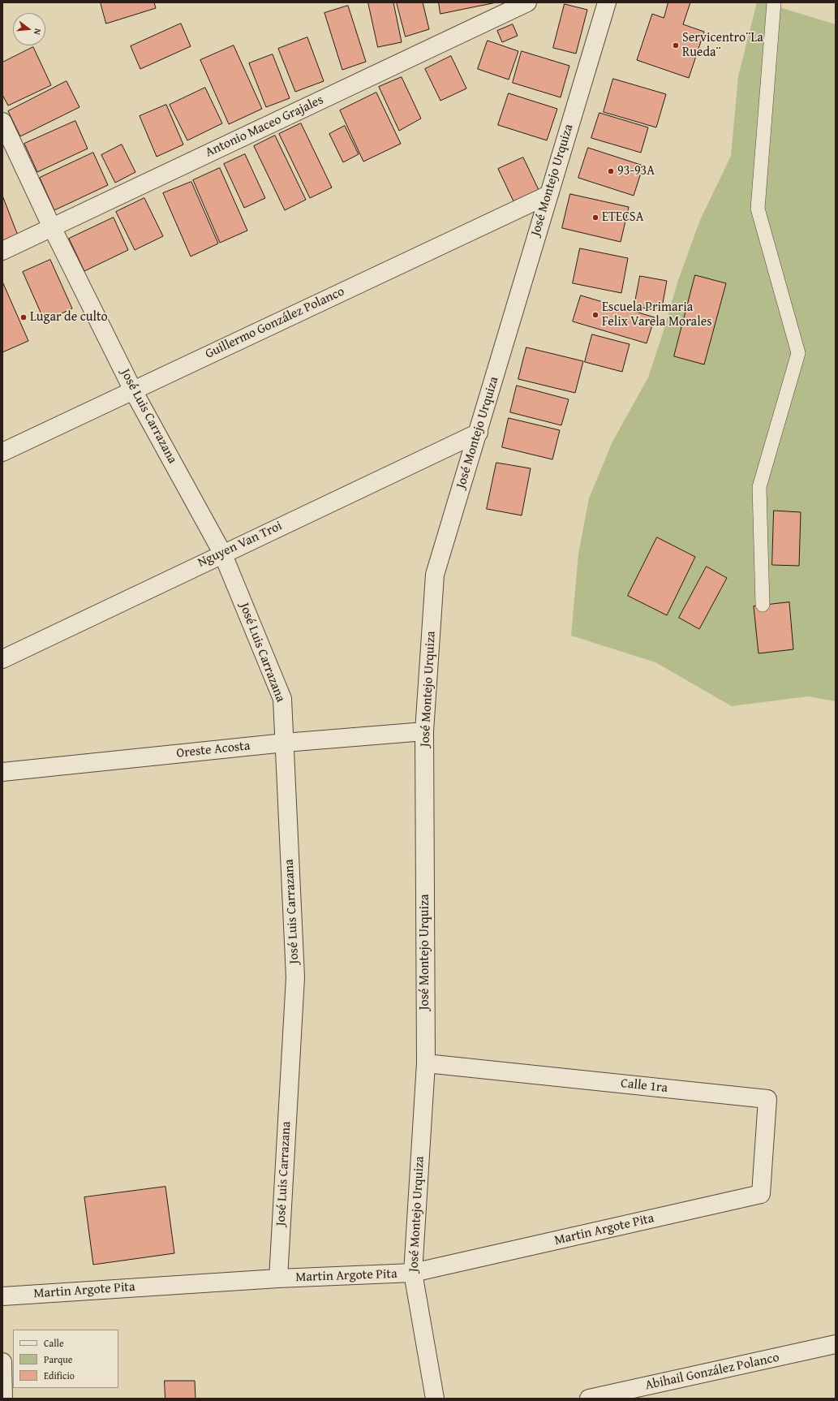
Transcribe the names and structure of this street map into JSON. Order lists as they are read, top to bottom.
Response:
{
  "streets": {
    "street": [
      "Antonio Maceo Grajales",
      "José Montejo Urquiza",
      "Guillermo González Polanco",
      "José Luis Carrazana",
      "Nguyen Van Troi",
      "Oreste Acosta",
      "Calle 1ra",
      "Martin Argote Pita",
      "Abihail González Polanco"
    ]
  },
  "crossings": [
    ["Antonio Maceo Grajales", "José Luis Carrazana"],
    ["José Montejo Urquiza", "Guillermo González Polanco"],
    ["José Montejo Urquiza", "Nguyen Van Troi"],
    ["José Montejo Urquiza", "Oreste Acosta"],
    ["José Montejo Urquiza", "Calle 1ra"],
    ["José Montejo Urquiza", "Martin Argote Pita"],
    ["Guillermo González Polanco", "José Luis Carrazana"],
    ["José Luis Carrazana", "Nguyen Van Troi"],
    ["José Luis Carrazana", "Oreste Acosta"],
    ["José Luis Carrazana", "Martin Argote Pita"],
    ["Calle 1ra", "Martin Argote Pita"]
  ],
  "places": [
    "Servicentro¨La Rueda¨",
    "93-93A",
    "ETECSA",
    "Escuela Primaria Felix Varela Morales",
    "Lugar de culto"
  ],
  "legend": ["Calle", "Parque", "Edificio"],
  "north": "right"
}
